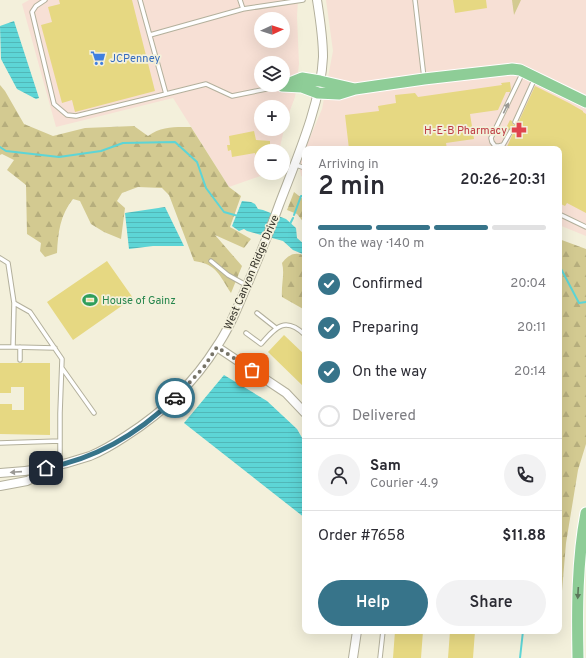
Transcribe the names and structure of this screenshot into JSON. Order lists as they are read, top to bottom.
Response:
{
  "streets": {
    "street": ["West Canyon Ridge Drive"]
  },
  "places": {
    "supermarket": ["JCPenney"],
    "pharmacy": ["H-E-B Pharmacy"],
    "sports": ["House of Gainz"]
  },
  "north": "right",
  "page": {
    "map_buttons": ["+", "−"],
    "heading": ["2 min", "Arriving in", "20:26–20:31"],
    "panel": [
      "Sam",
      "Courier · 4.9",
      "Order #7658",
      "$11.88"
    ],
    "bar": "On the way · 140 m",
    "list": [
      ["Confirmed", "20:04"],
      ["Preparing", "20:11"],
      ["On the way", "20:14"],
      "Delivered"
    ],
    "buttons": ["Help", "Share"]
  }
}
